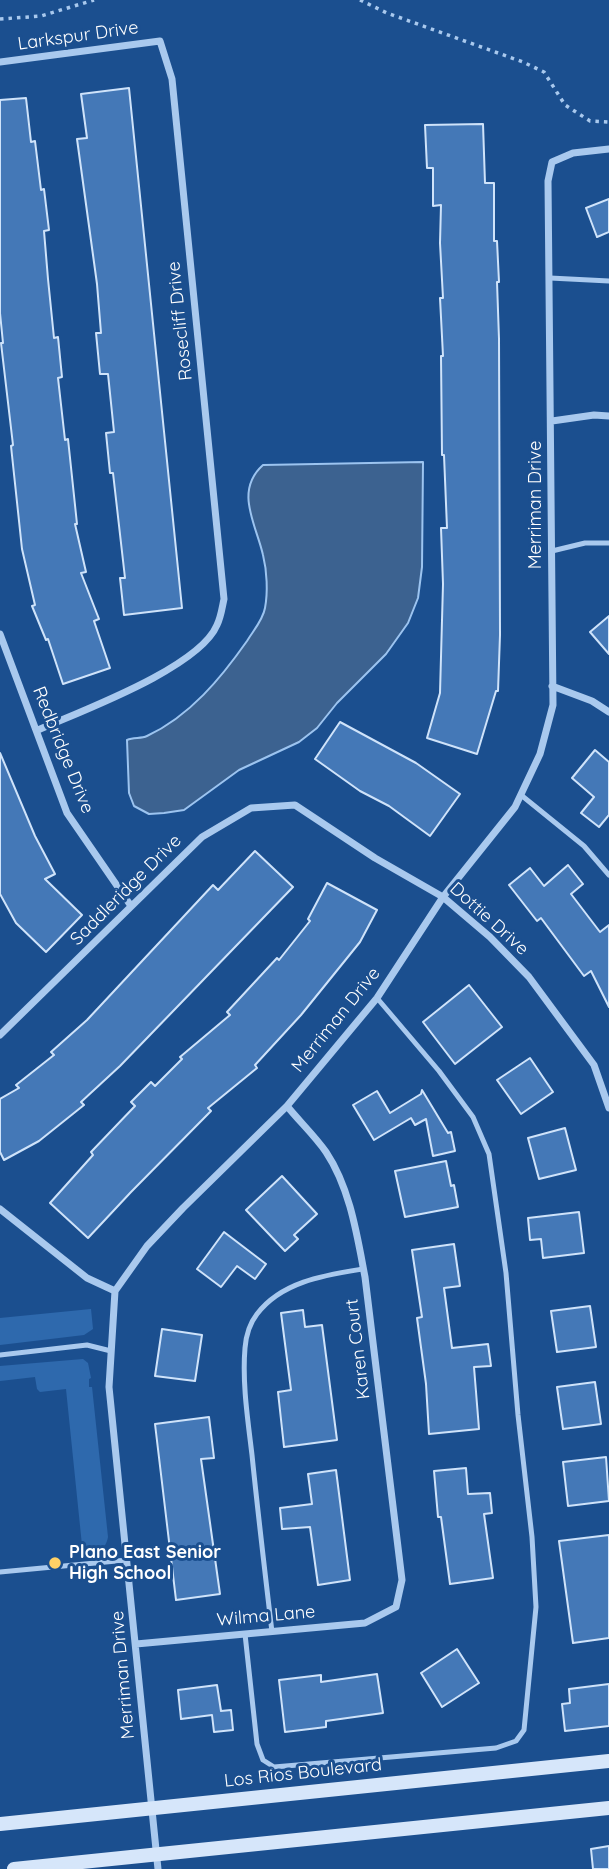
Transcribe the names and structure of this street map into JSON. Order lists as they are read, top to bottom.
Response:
{
  "streets": {
    "main road": ["Los Rios Boulevard"],
    "street": [
      "Larkspur Drive",
      "Rosecliff Drive",
      "Merriman Drive",
      "Redbridge Drive",
      "Saddleridge Drive",
      "Dottie Drive",
      "Karen Court",
      "Wilma Lane"
    ]
  },
  "crossings": [
    ["Larkspur Drive", "Rosecliff Drive"],
    ["Rosecliff Drive", "Redbridge Drive"],
    ["Merriman Drive", "Dottie Drive"],
    ["Merriman Drive", "Karen Court"],
    ["Merriman Drive", "Wilma Lane"],
    ["Merriman Drive", "Los Rios Boulevard"],
    ["Redbridge Drive", "Saddleridge Drive"],
    ["Saddleridge Drive", "Dottie Drive"],
    ["Karen Court", "Wilma Lane"]
  ],
  "places": ["Plano East Senior High School"]
}
